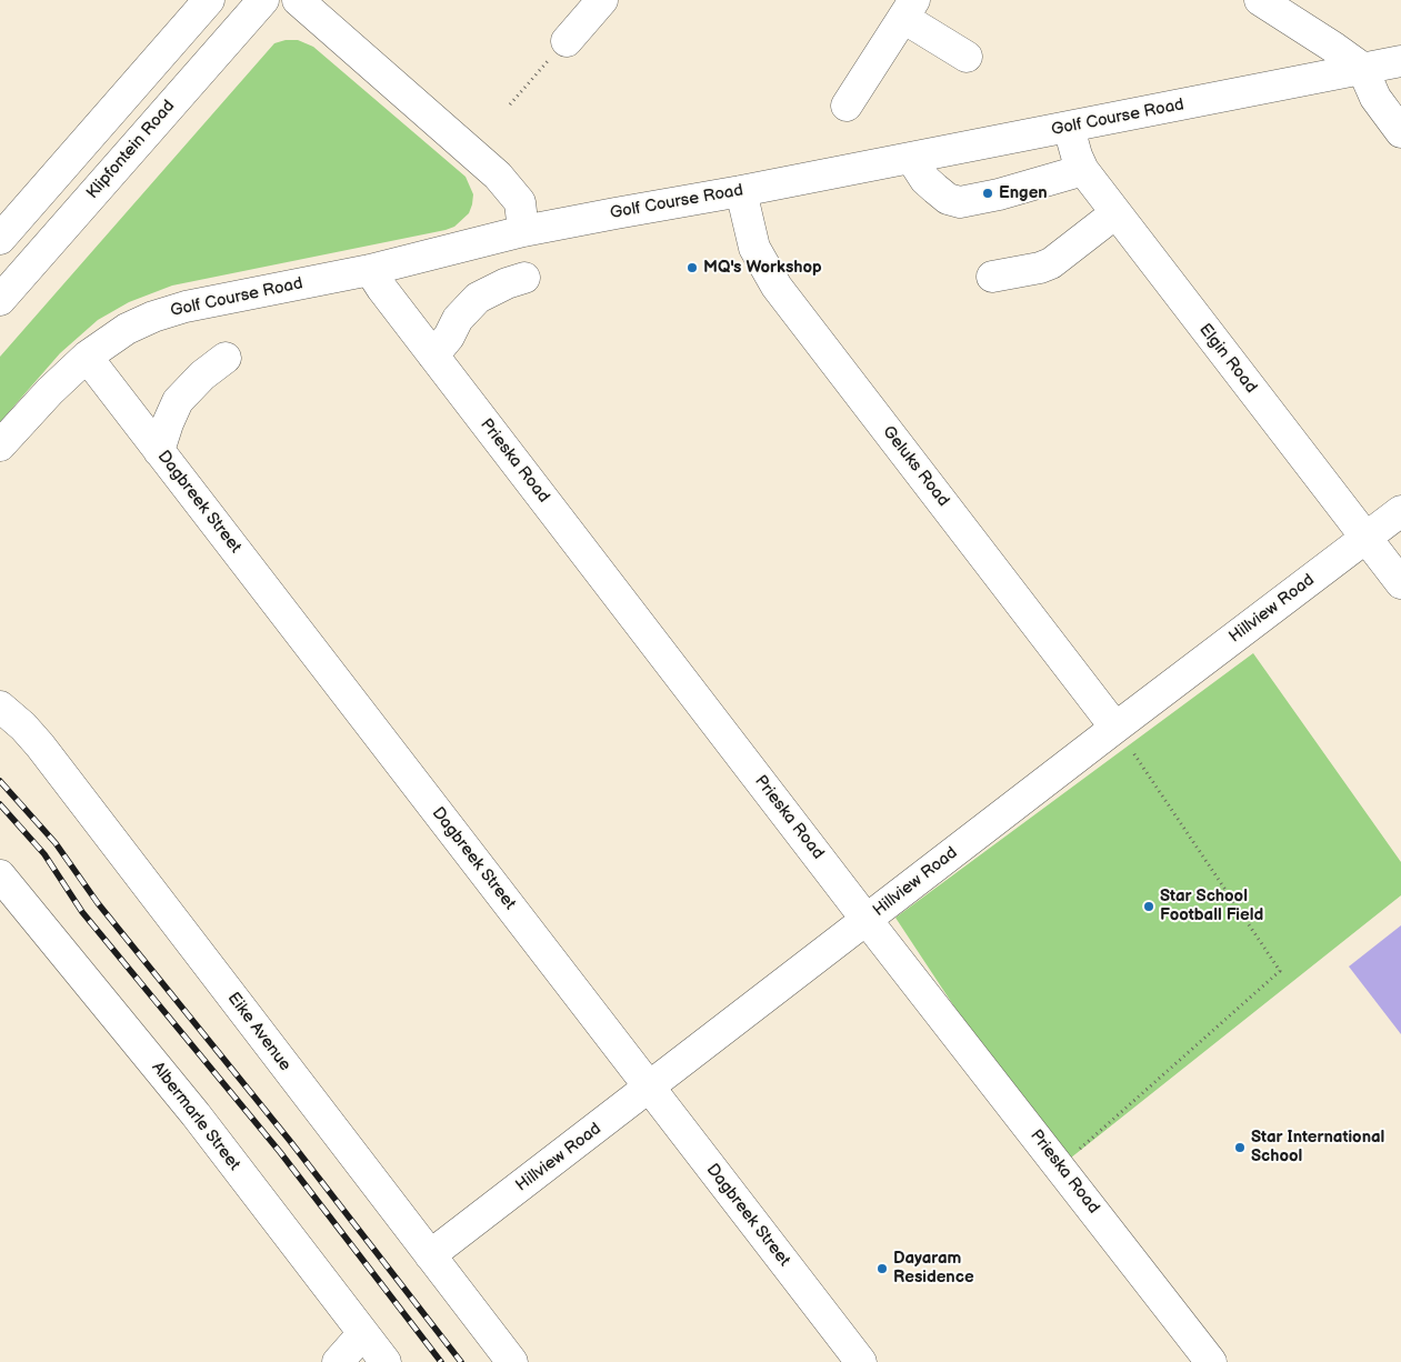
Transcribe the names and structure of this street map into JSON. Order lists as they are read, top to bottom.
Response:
{
  "streets": {
    "street": [
      "Golf Course Road",
      "Klipfontein Road",
      "Elgin Road",
      "Prieska Road",
      "Geluks Road",
      "Dagbreek Street",
      "Hillview Road",
      "Eike Avenue",
      "Albermarle Street"
    ]
  },
  "crossings": [
    ["Golf Course Road", "Elgin Road"],
    ["Golf Course Road", "Prieska Road"],
    ["Golf Course Road", "Geluks Road"],
    ["Golf Course Road", "Dagbreek Street"],
    ["Elgin Road", "Hillview Road"],
    ["Prieska Road", "Hillview Road"],
    ["Geluks Road", "Hillview Road"],
    ["Dagbreek Street", "Hillview Road"],
    ["Hillview Road", "Eike Avenue"]
  ],
  "places": [
    "Engen",
    "MQ's Workshop",
    "Star School Football Field",
    "Star International School",
    "Dayaram Residence"
  ]
}
